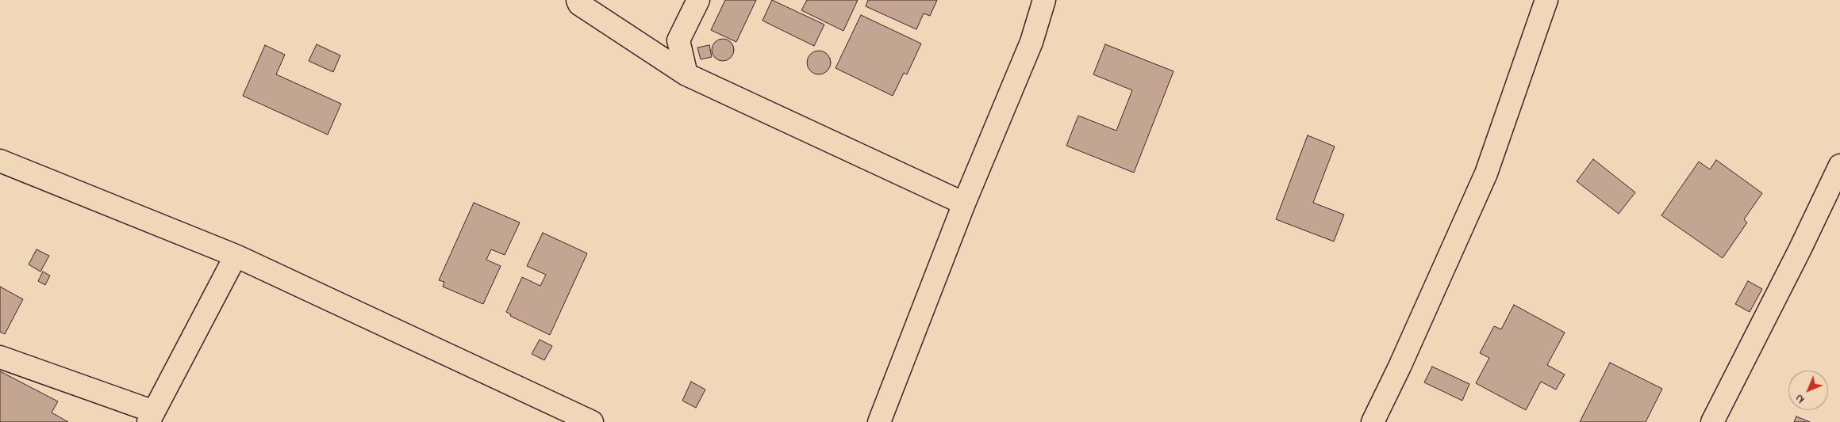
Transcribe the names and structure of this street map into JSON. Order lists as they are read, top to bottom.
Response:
{
  "north": "bottom left"
}
